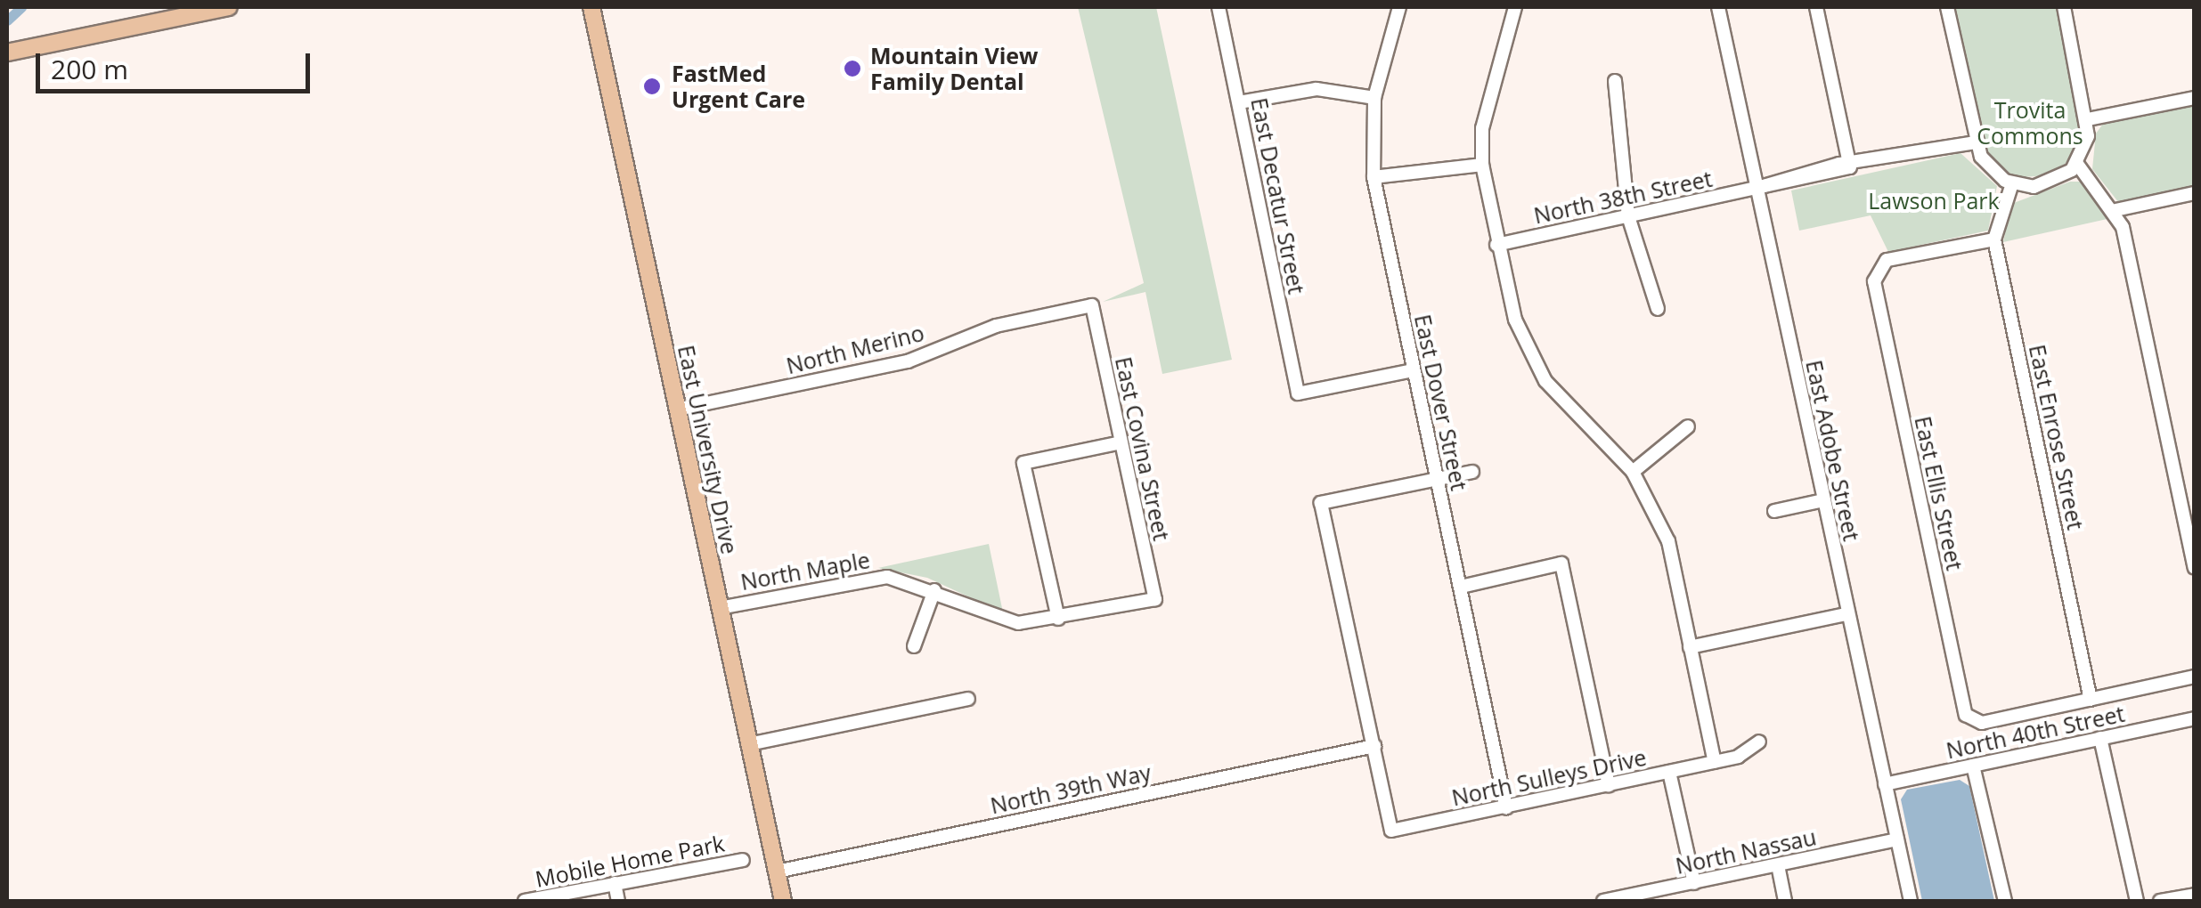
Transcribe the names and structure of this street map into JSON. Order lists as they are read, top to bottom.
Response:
{
  "streets": {
    "main road": ["East University Drive"],
    "street": [
      "East Decatur Street",
      "North 38th Street",
      "North Merino",
      "East Dover Street",
      "East Enrose Street",
      "East Covina Street",
      "East Adobe Street",
      "East Ellis Street",
      "North Maple",
      "North 40th Street",
      "North Sulleys Drive",
      "North 39th Way",
      "North Nassau",
      "Mobile Home Park"
    ]
  },
  "crossings": [
    ["East Decatur Street", "East Dover Street"],
    ["North 38th Street", "East Adobe Street"],
    ["North Merino", "East Covina Street"],
    ["North Merino", "East University Drive"],
    ["East Dover Street", "North Sulleys Drive"],
    ["East Enrose Street", "East Ellis Street"],
    ["East Covina Street", "North Maple"],
    ["East University Drive", "North Maple"],
    ["East University Drive", "North 39th Way"],
    ["East Adobe Street", "North 40th Street"],
    ["East Adobe Street", "North Nassau"],
    ["North Sulleys Drive", "North 39th Way"]
  ],
  "parks": ["Trovita Commons", "Lawson Park"],
  "places": ["Mountain View Family Dental", "FastMed Urgent Care"],
  "scale_bar": "200 m"
}
